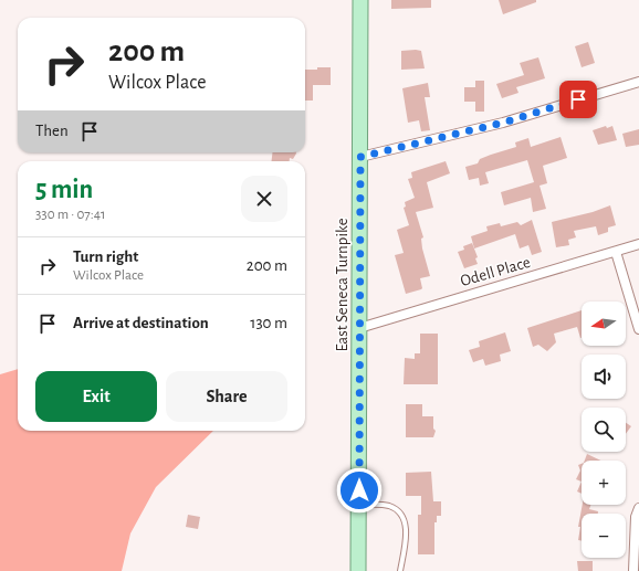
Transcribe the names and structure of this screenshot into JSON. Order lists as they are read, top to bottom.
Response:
{
  "streets": {
    "main road": ["East Seneca Turnpike"],
    "street": ["Odell Place"]
  },
  "crossings": [
    ["Odell Place", "East Seneca Turnpike"]
  ],
  "north": "left",
  "page": {
    "turn": ["200 m", "Wilcox Place"],
    "then": "Then",
    "heading": ["5 min", "330 m · 07:41"],
    "list": [
      {
        "name": "Turn right",
        "note": "Wilcox Place",
        "value": "200 m"
      },
      {
        "name": "Arrive at destination",
        "value": "130 m"
      }
    ],
    "map_buttons": ["+", "−"],
    "buttons": ["Exit", "Share"]
  }
}
